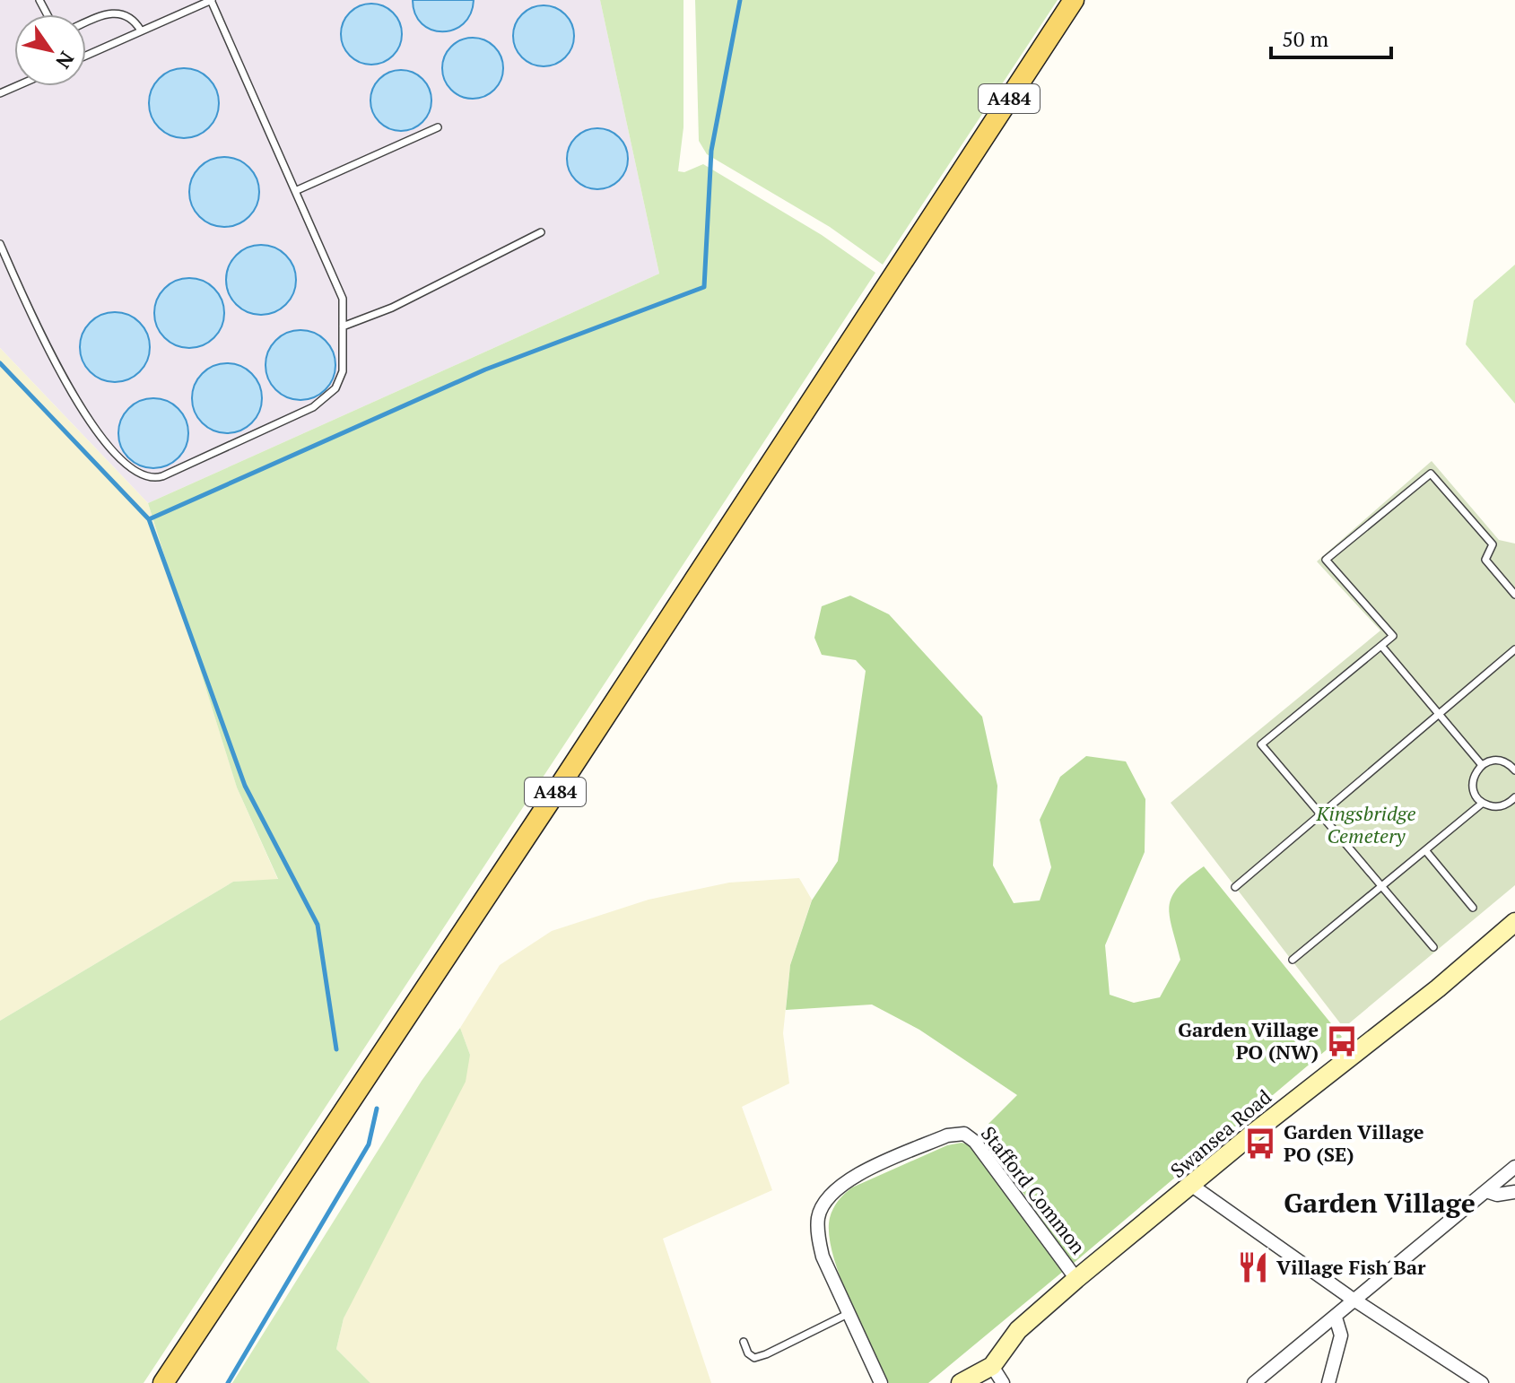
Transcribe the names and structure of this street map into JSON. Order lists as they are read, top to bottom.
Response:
{
  "streets": {
    "main road": ["A484", "Swansea Road"],
    "street": ["Stafford Common"]
  },
  "crossings": [
    ["Swansea Road", "Stafford Common"]
  ],
  "districts": ["Garden Village"],
  "parks": ["Kingsbridge Cemetery"],
  "places": {
    "bus stop": ["Garden Village PO (NW)", "Garden Village PO (SE)"],
    "restaurant": ["Village Fish Bar"]
  },
  "scale_bar": "50 m",
  "north": "bottom right"
}
